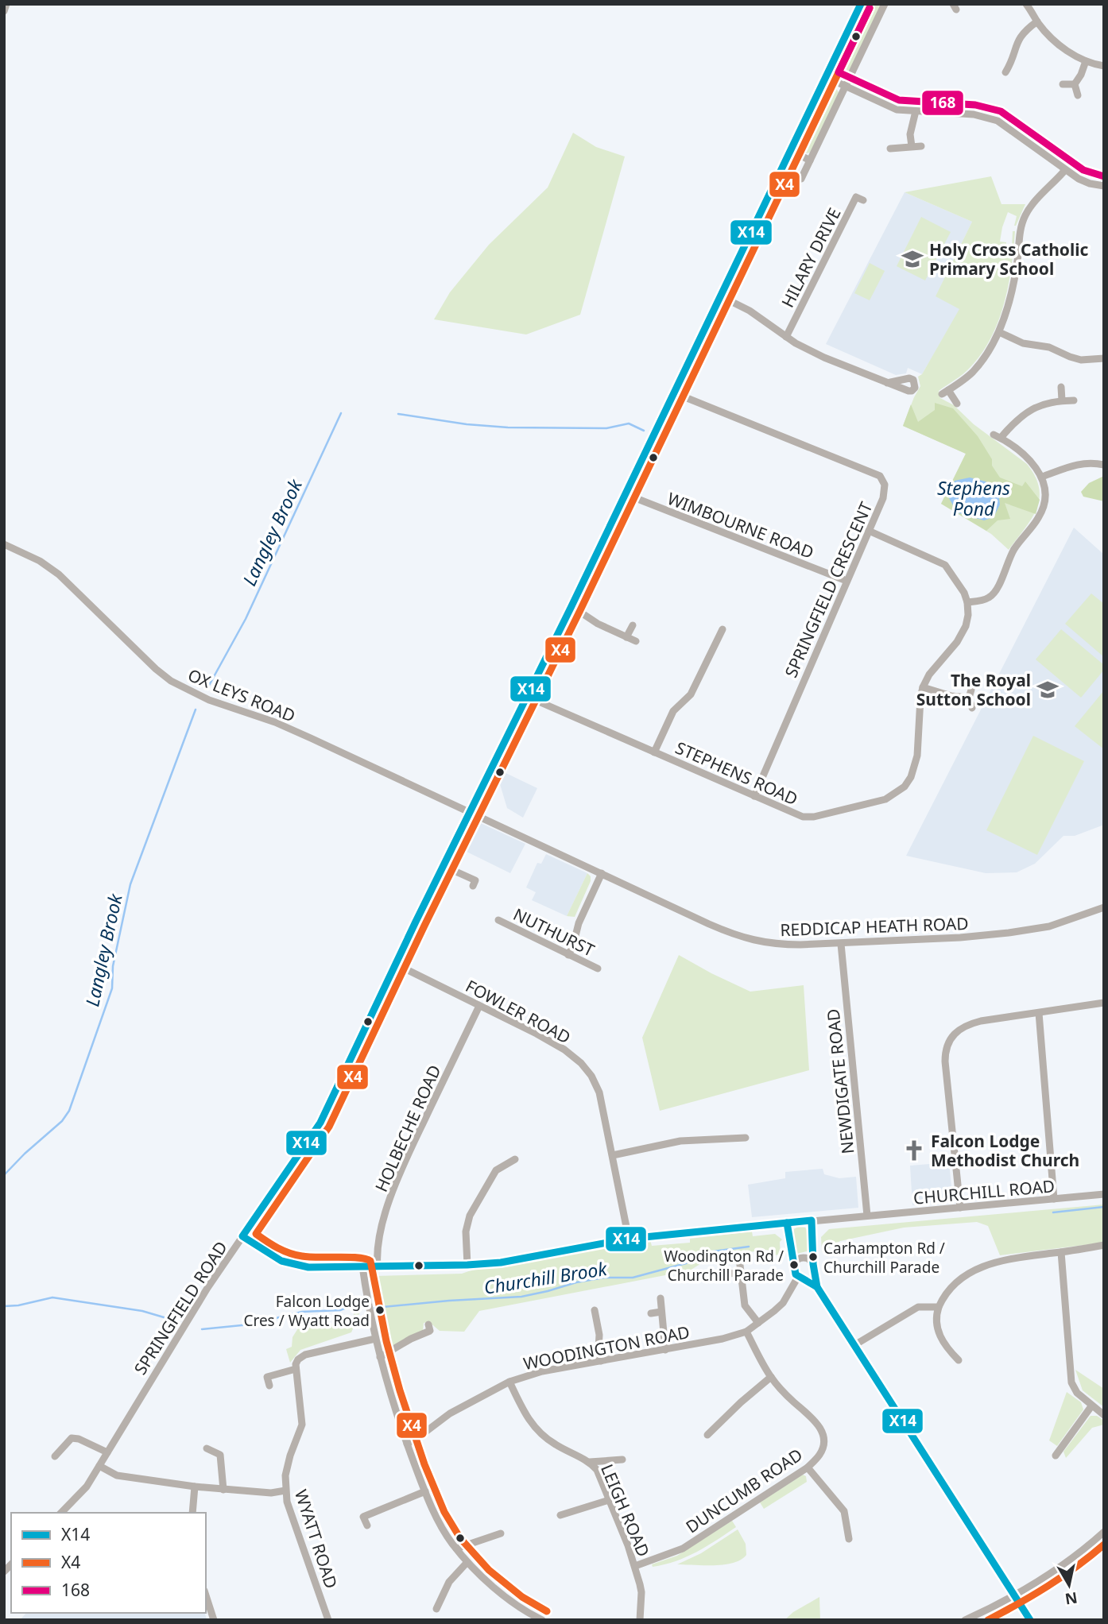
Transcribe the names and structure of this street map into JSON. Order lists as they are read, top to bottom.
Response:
{
  "streets": {
    "street": [
      "HILARY DRIVE",
      "WIMBOURNE ROAD",
      "SPRINGFIELD CRESCENT",
      "OX LEYS ROAD",
      "STEPHENS ROAD",
      "REDDICAP HEATH ROAD",
      "NUTHURST",
      "FOWLER ROAD",
      "NEWDIGATE ROAD",
      "HOLBECHE ROAD",
      "CHURCHILL ROAD",
      "SPRINGFIELD ROAD",
      "WOODINGTON ROAD",
      "DUNCUMB ROAD",
      "LEIGH ROAD",
      "WYATT ROAD"
    ]
  },
  "crossings": [
    ["WIMBOURNE ROAD", "SPRINGFIELD CRESCENT"],
    ["WIMBOURNE ROAD", "SPRINGFIELD ROAD"],
    ["SPRINGFIELD CRESCENT", "STEPHENS ROAD"],
    ["SPRINGFIELD CRESCENT", "SPRINGFIELD ROAD"],
    ["OX LEYS ROAD", "REDDICAP HEATH ROAD"],
    ["OX LEYS ROAD", "SPRINGFIELD ROAD"],
    ["STEPHENS ROAD", "SPRINGFIELD ROAD"],
    ["REDDICAP HEATH ROAD", "NEWDIGATE ROAD"],
    ["REDDICAP HEATH ROAD", "SPRINGFIELD ROAD"],
    ["FOWLER ROAD", "HOLBECHE ROAD"],
    ["FOWLER ROAD", "CHURCHILL ROAD"],
    ["FOWLER ROAD", "SPRINGFIELD ROAD"],
    ["NEWDIGATE ROAD", "CHURCHILL ROAD"],
    ["WOODINGTON ROAD", "DUNCUMB ROAD"],
    ["WOODINGTON ROAD", "LEIGH ROAD"],
    ["DUNCUMB ROAD", "LEIGH ROAD"]
  ],
  "water": ["Stephens Pond", "Langley Brook", "Churchill Brook"],
  "places": {
    "school or university": ["Holy Cross Catholic Primary School", "The Royal Sutton School"],
    "church": ["Falcon Lodge Methodist Church"],
    "other": ["Carhampton Rd / Churchill Parade", "Woodington Rd / Churchill Parade", "Falcon Lodge Cres / Wyatt Road"]
  },
  "lines": ["transit line X14", "transit line X4", "transit line 168"],
  "legend": ["X14", "X4", "168"],
  "north": "bottom"
}
